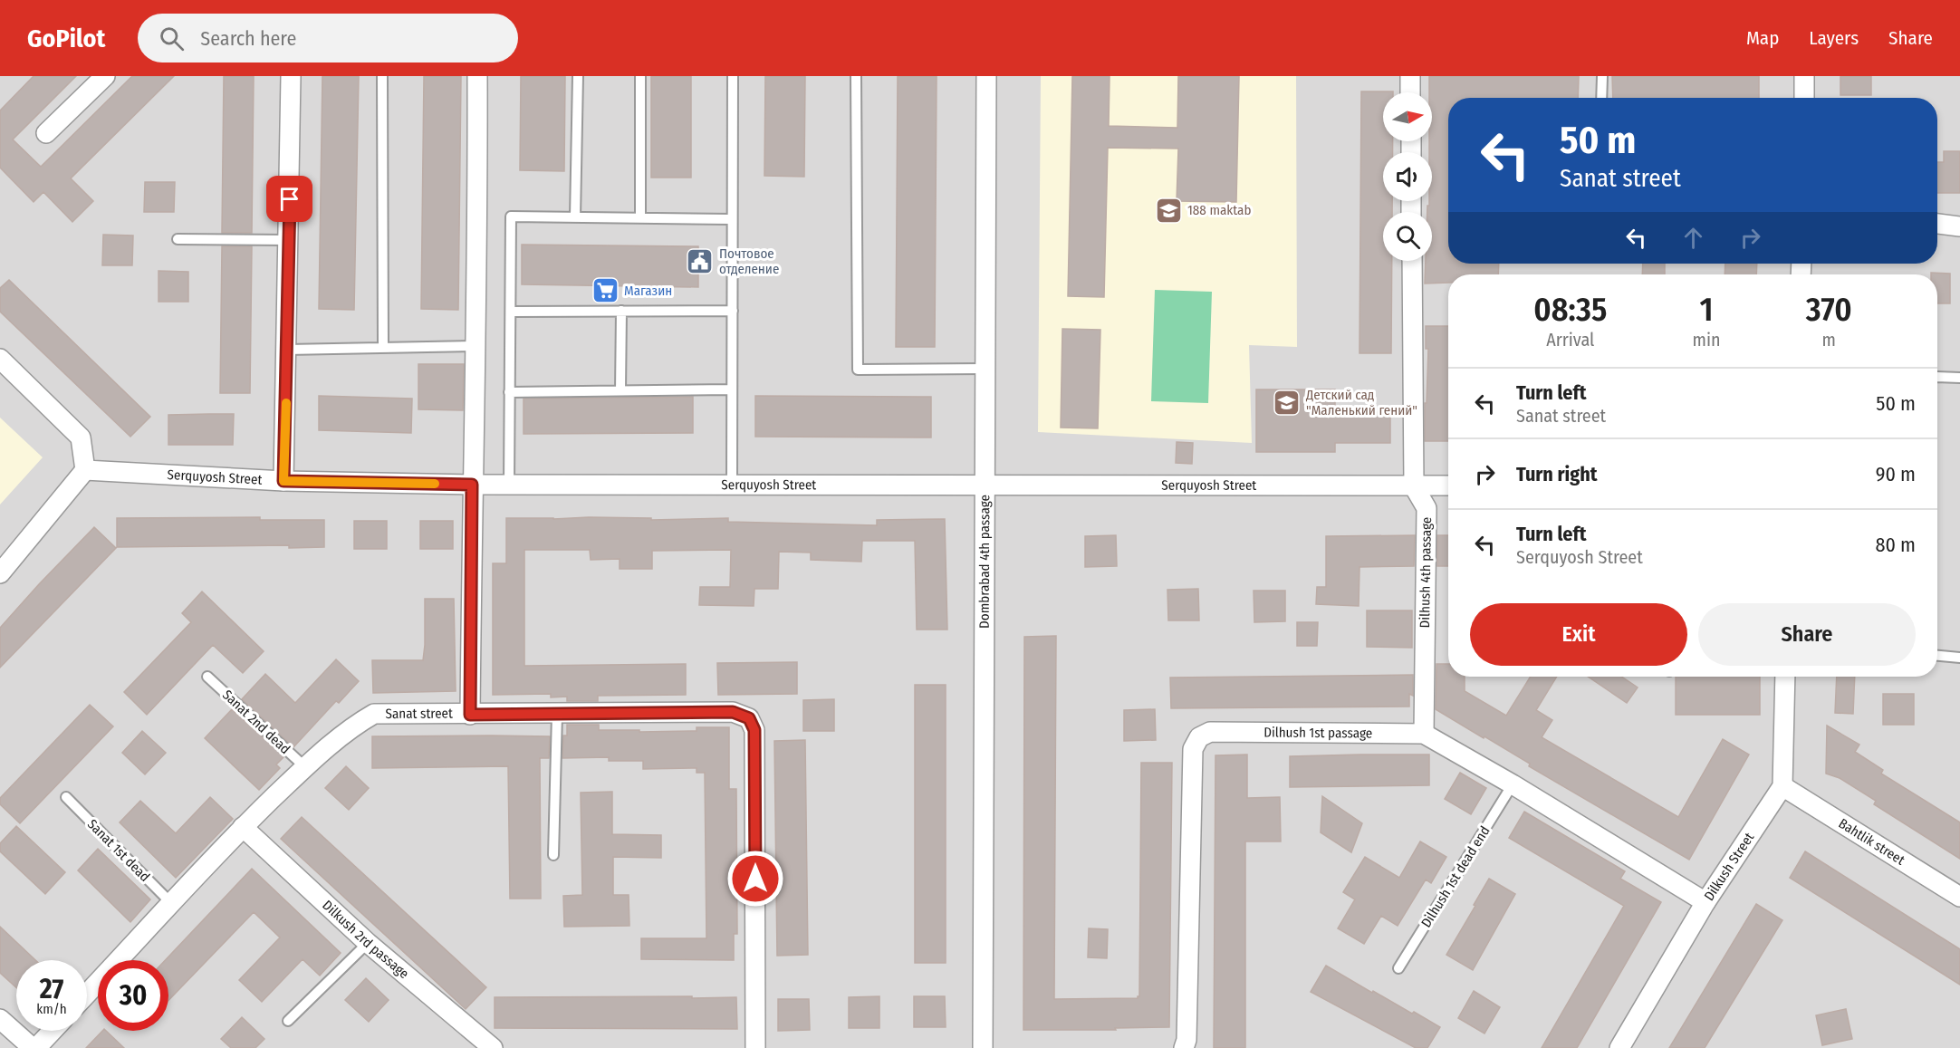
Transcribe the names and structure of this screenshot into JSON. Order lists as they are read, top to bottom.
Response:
{
  "streets": {
    "street": [
      "Serquyosh Street",
      "Dombrabad 4th passage",
      "Dilhush 4th passage",
      "Sanat street",
      "Dilhush 1st passage",
      "Bahtlik street",
      "Dilkush Street",
      "Dilkush 2rd passage"
    ],
    "lane": ["Sanat 2nd dead", "Sanat 1st dead", "Dilhush 1st dead end"]
  },
  "crossings": [
    ["Serquyosh Street", "Dombrabad 4th passage"],
    ["Serquyosh Street", "Dilhush 4th passage"],
    ["Dilhush 4th passage", "Dilhush 1st passage"],
    ["Sanat street", "Sanat 2nd dead"],
    ["Sanat street", "Sanat 1st dead"],
    ["Sanat street", "Dilkush 2rd passage"],
    ["Dilhush 1st passage", "Dilkush Street"],
    ["Dilhush 1st passage", "Dilhush 1st dead end"],
    ["Bahtlik street", "Dilkush Street"]
  ],
  "places": {
    "school or university": ["188 maktab", "Детский сад \"Маленький гений\""],
    "public building": ["Почтовое отделение"],
    "supermarket": ["Магазин"]
  },
  "north": "right",
  "page": {
    "header": "GoPilot",
    "search": "Search here",
    "nav": ["Map", "Layers", "Share"],
    "turn": ["50 m", "Sanat street"],
    "eta": [
      "08:35",
      "Arrival",
      "1",
      "min",
      "370",
      "m"
    ],
    "list": [
      {
        "name": "Turn left",
        "note": "Sanat street",
        "value": "50 m"
      },
      {
        "name": "Turn right",
        "value": "90 m"
      },
      {
        "name": "Turn left",
        "note": "Serquyosh Street",
        "value": "80 m"
      }
    ],
    "buttons": ["Exit", "Share"],
    "speed": "27 km/h",
    "limit": "30"
  }
}
